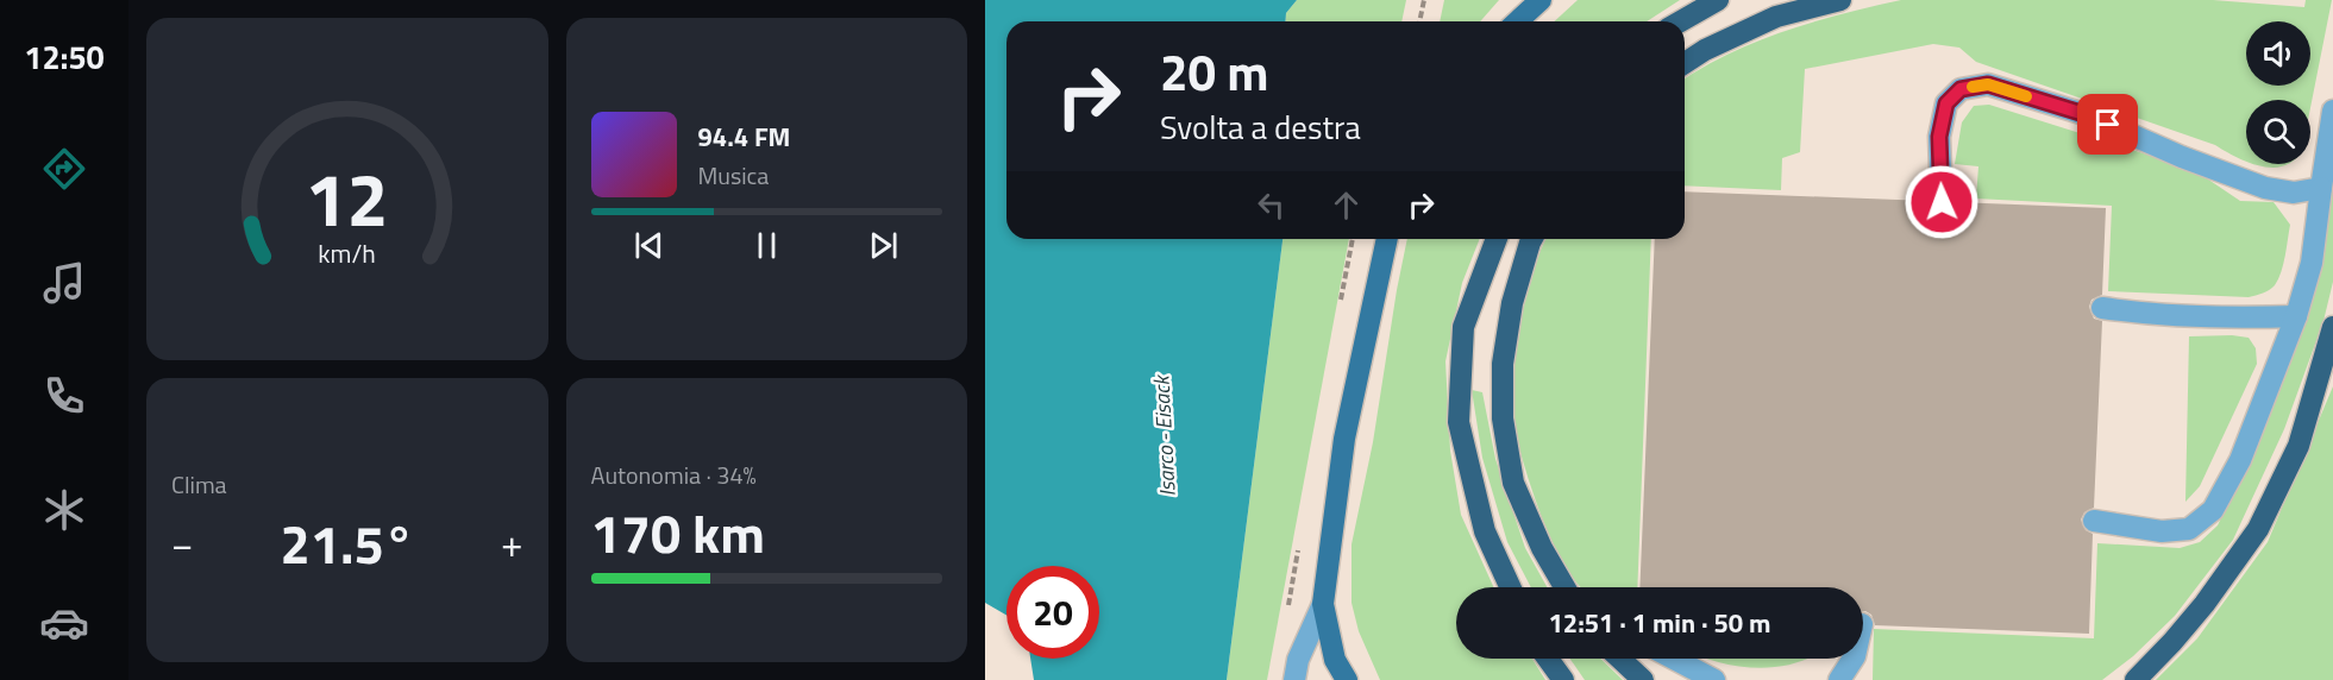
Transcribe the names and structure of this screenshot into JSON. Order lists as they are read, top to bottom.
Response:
{
  "water": ["Isarco - Eisack"],
  "page": {
    "tabs": "12:50",
    "turn": ["20 m", "Svolta a destra"],
    "song": ["94.4 FM", "Musica"],
    "tile": [
      "Clima",
      ["Autonomia · 34%", "170 km"]
    ],
    "heat": ["−", "21.5°", "+"],
    "limit": "20",
    "trip": "12:51 · 1 min · 50 m",
    "gauge": ["12", "km/h"]
  }
}
